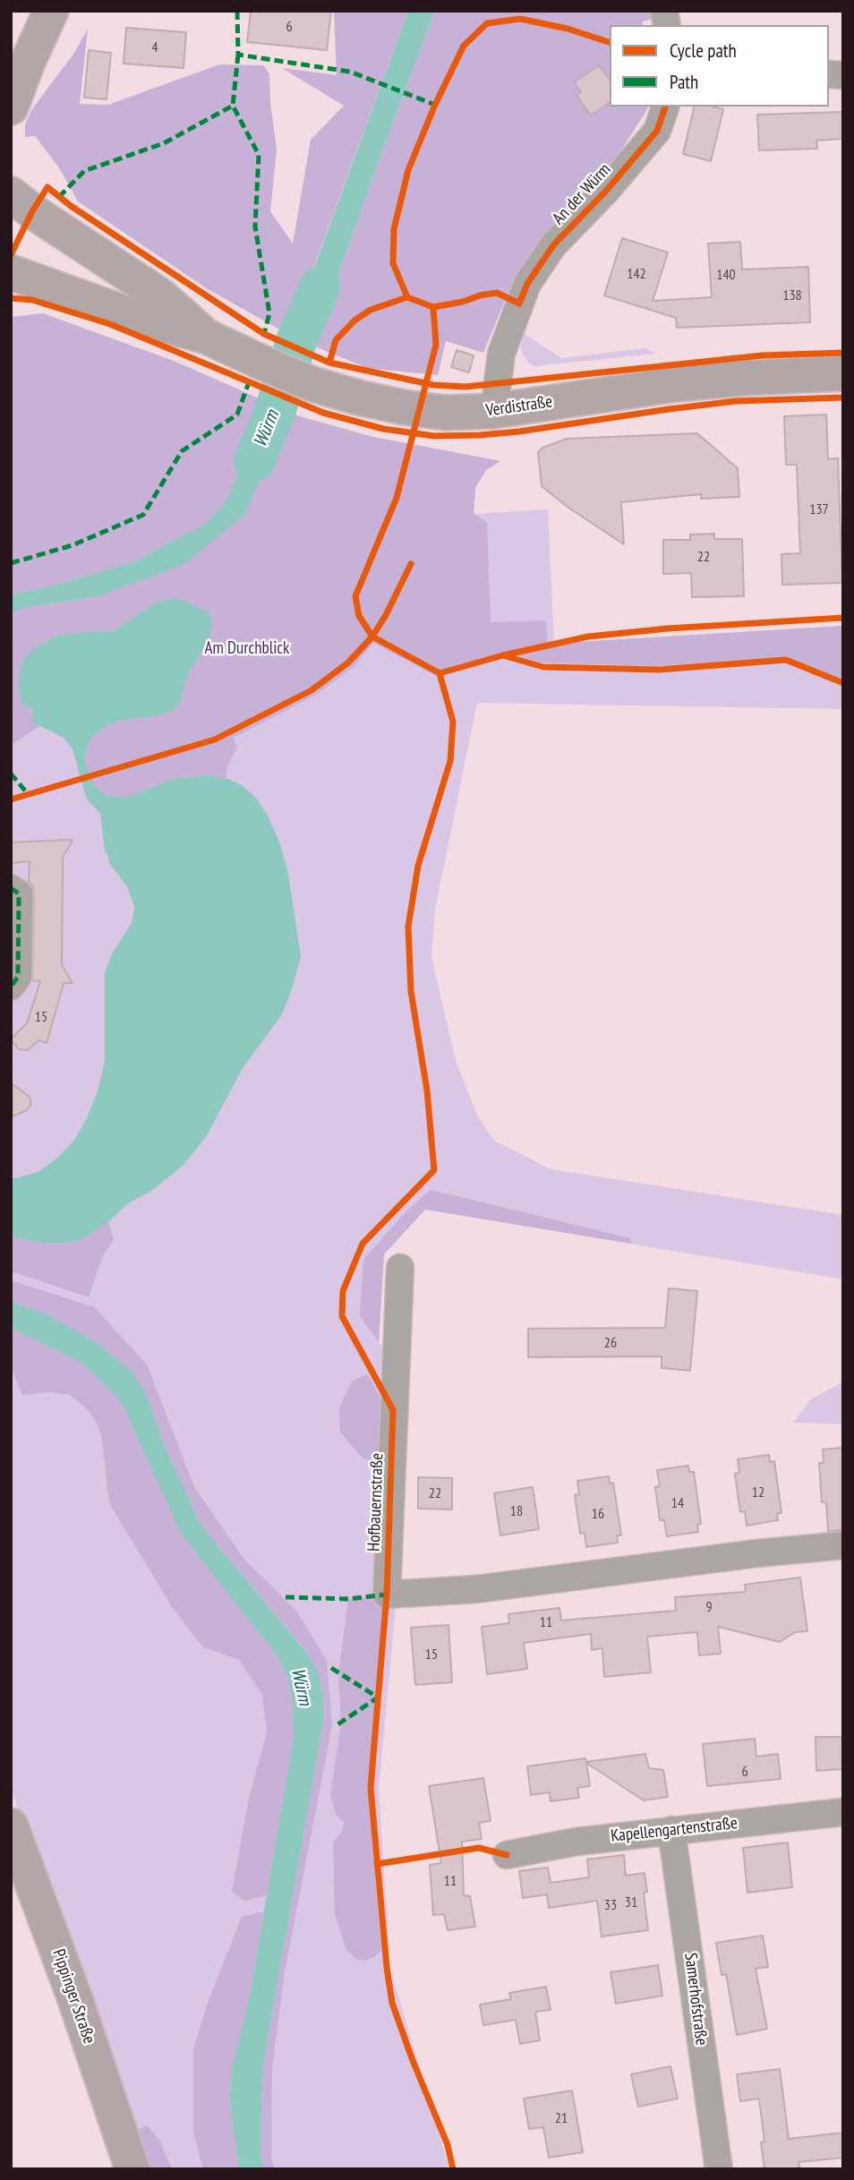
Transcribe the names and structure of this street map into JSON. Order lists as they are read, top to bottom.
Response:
{
  "streets": {
    "main road": ["Verdistraße", "Pippinger Straße"],
    "street": [
      "An der Würm",
      "Hofbauernstraße",
      "Kapellengartenstraße",
      "Samerhofstraße"
    ]
  },
  "crossings": [
    ["An der Würm", "Verdistraße"],
    ["Kapellengartenstraße", "Samerhofstraße"]
  ],
  "water": ["Würm"],
  "parks": ["Am Durchblick"],
  "house_numbers": [
    "6",
    "4",
    "142",
    "140",
    "138",
    "137",
    "22",
    "15",
    "26",
    "12",
    "22",
    "14",
    "18",
    "16",
    "9",
    "11",
    "15",
    "6",
    "11",
    "31",
    "33",
    "21"
  ],
  "legend": ["Cycle path", "Path"]
}
